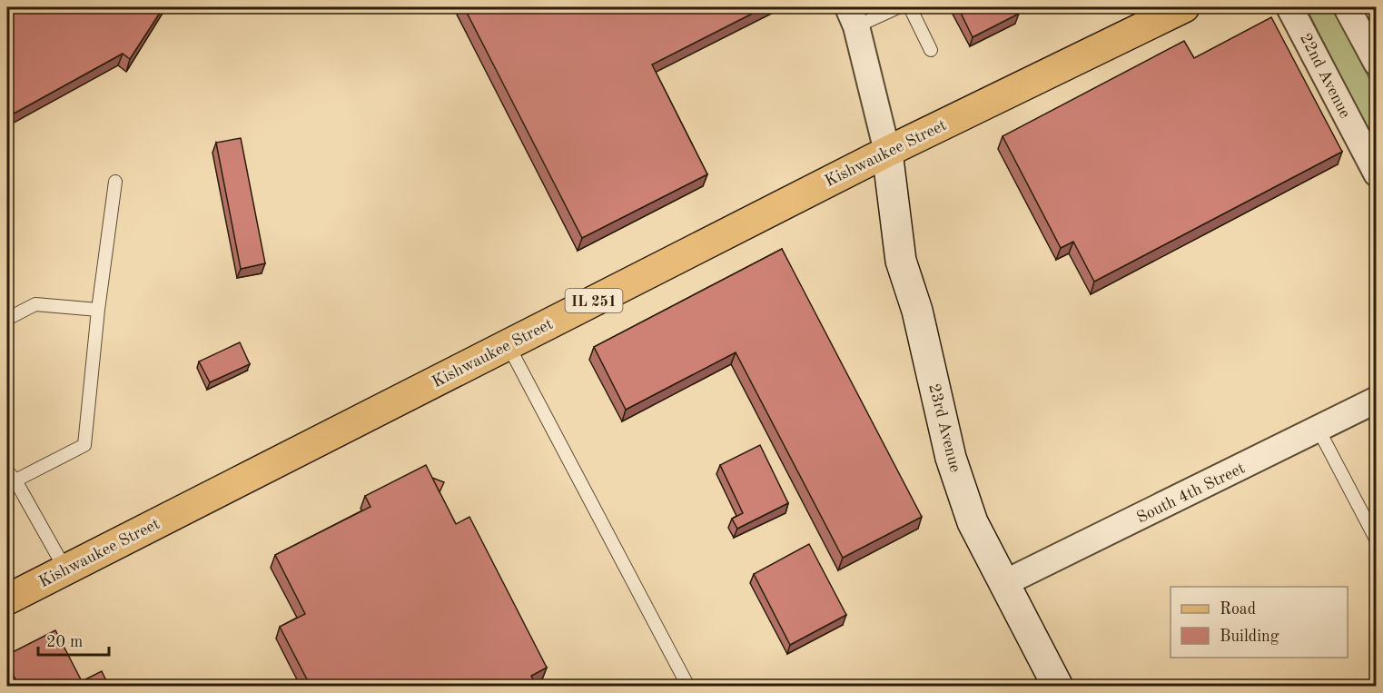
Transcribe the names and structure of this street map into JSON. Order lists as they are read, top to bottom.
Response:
{
  "streets": {
    "main road": ["Kishwaukee Street", "IL 251"],
    "street": ["22nd Avenue", "23rd Avenue", "South 4th Street"]
  },
  "crossings": [
    ["Kishwaukee Street", "23rd Avenue"],
    ["23rd Avenue", "South 4th Street"]
  ],
  "legend": ["Road", "Building"],
  "scale_bar": "20 m"
}
